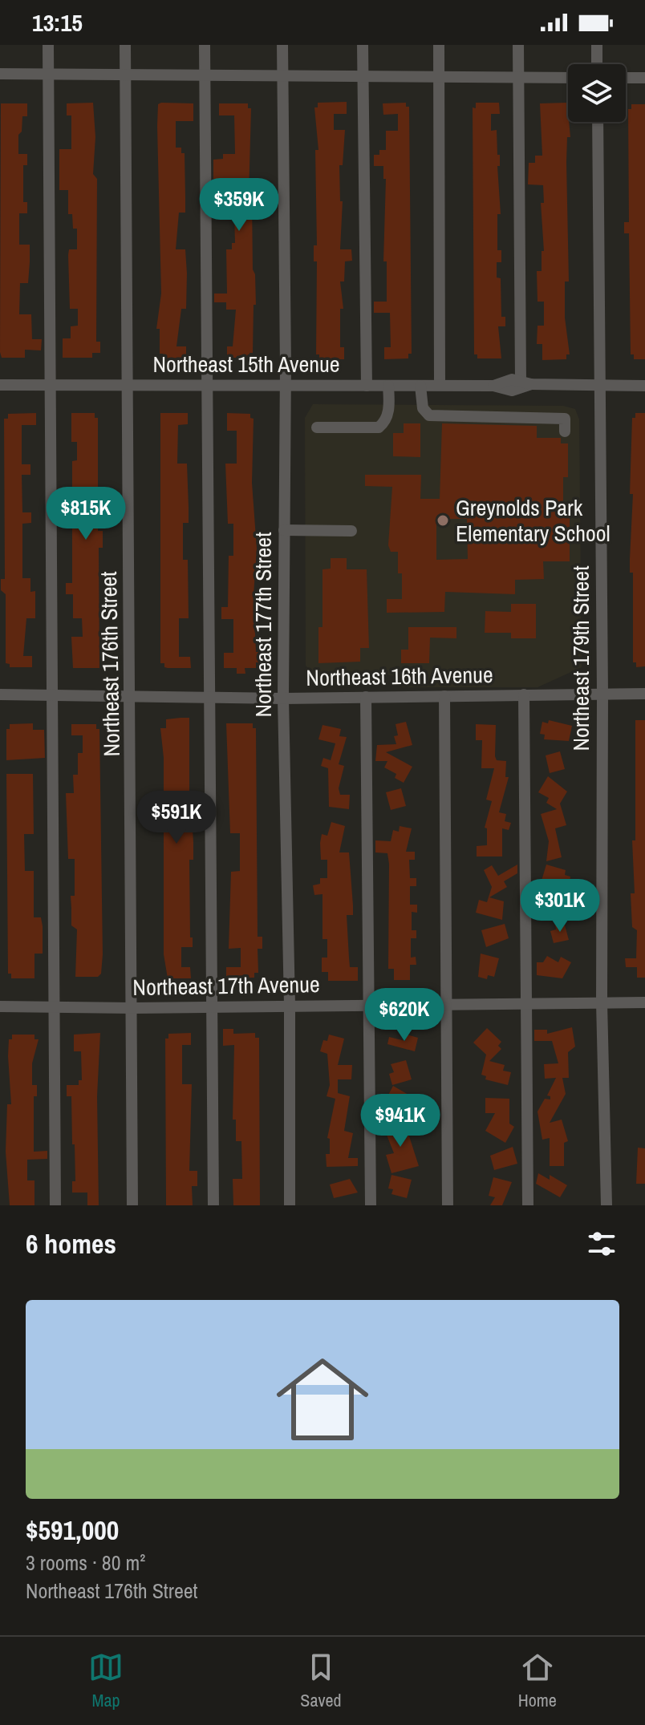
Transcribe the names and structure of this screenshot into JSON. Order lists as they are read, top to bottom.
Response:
{
  "streets": {
    "street": [
      "Northeast 15th Avenue",
      "Northeast 177th Street",
      "Northeast 179th Street",
      "Northeast 176th Street",
      "Northeast 16th Avenue",
      "Northeast 17th Avenue"
    ]
  },
  "crossings": [
    ["Northeast 15th Avenue", "Northeast 177th Street"],
    ["Northeast 15th Avenue", "Northeast 179th Street"],
    ["Northeast 15th Avenue", "Northeast 176th Street"],
    ["Northeast 177th Street", "Northeast 16th Avenue"],
    ["Northeast 177th Street", "Northeast 17th Avenue"],
    ["Northeast 179th Street", "Northeast 16th Avenue"],
    ["Northeast 179th Street", "Northeast 17th Avenue"],
    ["Northeast 176th Street", "Northeast 16th Avenue"],
    ["Northeast 176th Street", "Northeast 17th Avenue"]
  ],
  "places": ["Greynolds Park Elementary School"],
  "page": {
    "status": "13:15",
    "price": [
      "$359K",
      "$815K",
      "$591K",
      "$301K",
      "$620K",
      "$941K"
    ],
    "heading": "6 homes",
    "list": [
      {
        "name": "$591,000",
        "note": "3 rooms · 80 m² · Northeast 176th Street"
      }
    ],
    "tabs": ["Map", "Saved", "Home"]
  }
}
